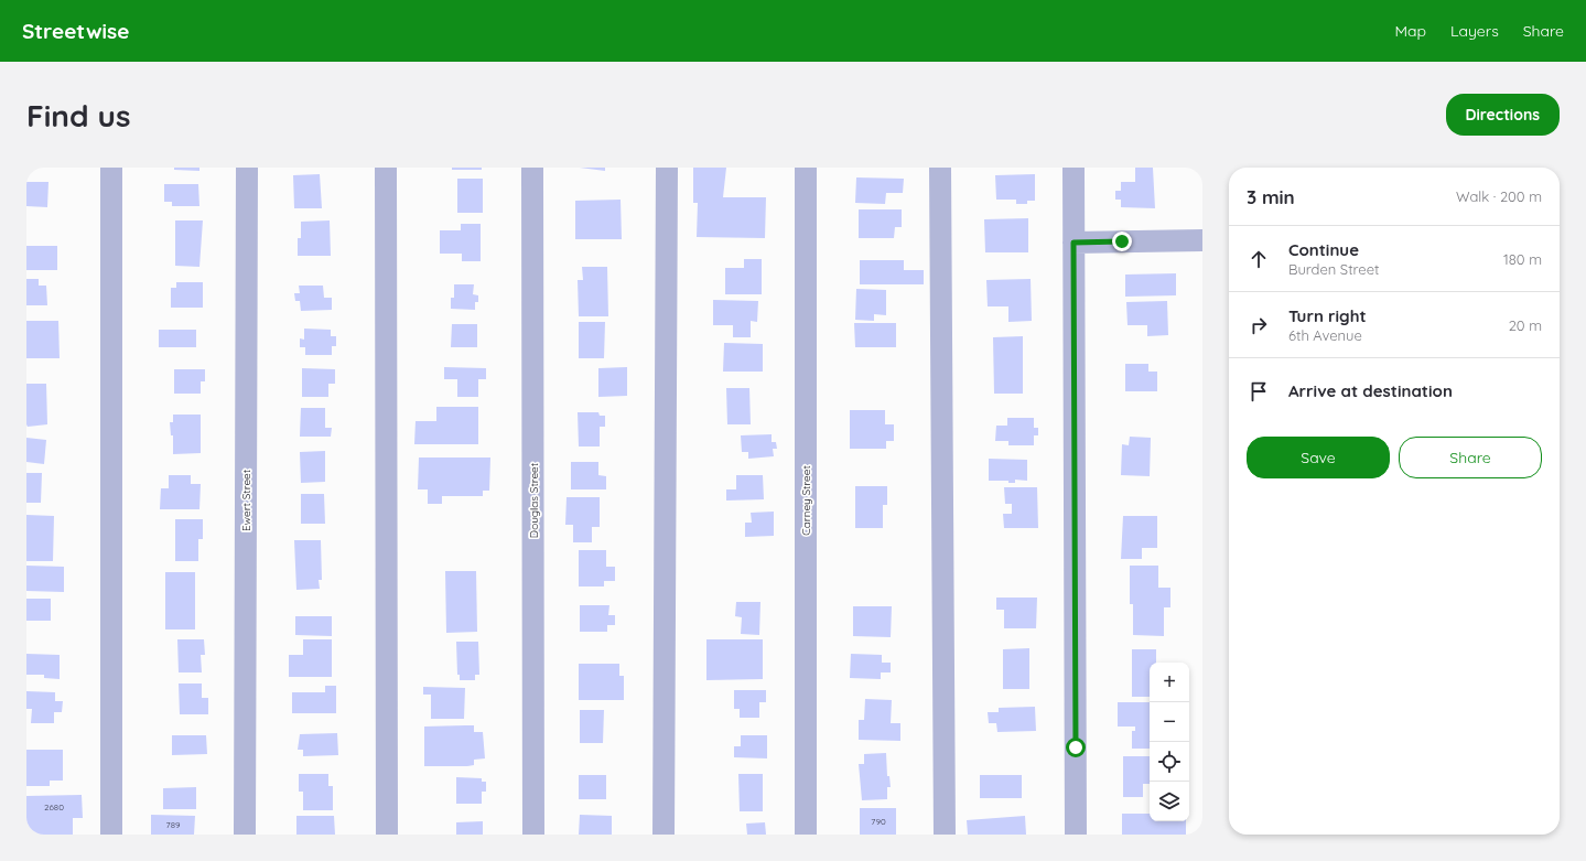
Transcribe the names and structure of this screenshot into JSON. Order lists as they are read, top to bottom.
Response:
{
  "streets": {
    "street": ["Ewert Street", "Douglas Street", "Carney Street"]
  },
  "house_numbers": ["2680", "790", "789"],
  "page": {
    "header": "Streetwise",
    "nav": ["Map", "Layers", "Share"],
    "buttons": [
      "Directions",
      ["Save", "Share"]
    ],
    "title": "Find us",
    "heading": ["3 min", "Walk · 200 m"],
    "list": [
      ["Continue", "Burden Street", "180 m"],
      ["Turn right", "6th Avenue", "20 m"],
      "Arrive at destination"
    ],
    "map_buttons": ["+", "−"]
  }
}
